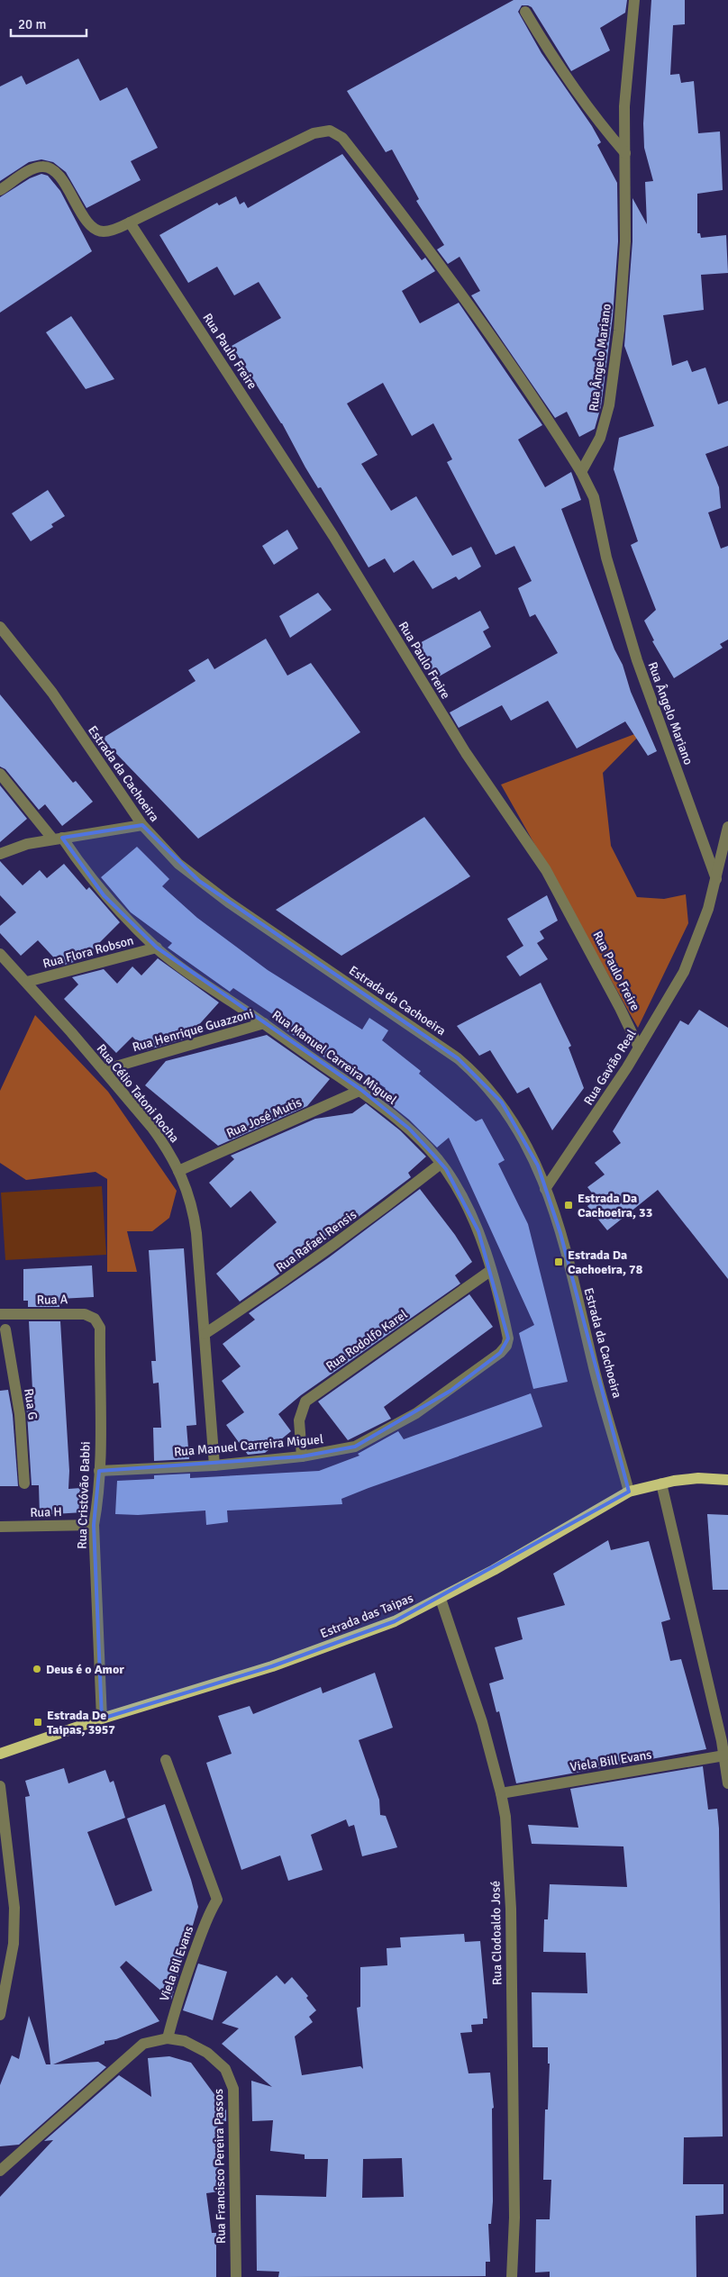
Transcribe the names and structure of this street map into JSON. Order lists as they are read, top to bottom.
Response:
{
  "streets": {
    "main road": ["Estrada das Taipas"],
    "street": [
      "Rua Paulo Freire",
      "Rua Ângelo Mariano",
      "Estrada da Cachoeira",
      "Rua Flora Robson",
      "Rua Henrique Guazzoni",
      "Rua Manuel Carreira Miguel",
      "Rua Gavião Real",
      "Rua Célio Tatoni Rocha",
      "Rua José Mutis",
      "Rua Rafael Rensis",
      "Rua A",
      "Rua Rodolfo Karel",
      "Rua G",
      "Rua Cristóvão Babbi",
      "Rua H",
      "Viela Bill Evans",
      "Rua Clodoaldo José",
      "Viela Bil Evans",
      "Rua Francisco Pereira Passos"
    ]
  },
  "crossings": [
    ["Rua Paulo Freire", "Rua Gavião Real"],
    ["Rua Ângelo Mariano", "Rua Gavião Real"],
    ["Estrada da Cachoeira", "Rua Gavião Real"],
    ["Estrada da Cachoeira", "Estrada das Taipas"],
    ["Rua Flora Robson", "Rua Manuel Carreira Miguel"],
    ["Rua Flora Robson", "Rua Célio Tatoni Rocha"],
    ["Rua Henrique Guazzoni", "Rua Manuel Carreira Miguel"],
    ["Rua Henrique Guazzoni", "Rua Célio Tatoni Rocha"],
    ["Rua Manuel Carreira Miguel", "Rua Célio Tatoni Rocha"],
    ["Rua Manuel Carreira Miguel", "Rua José Mutis"],
    ["Rua Manuel Carreira Miguel", "Rua Rafael Rensis"],
    ["Rua Manuel Carreira Miguel", "Rua Rodolfo Karel"],
    ["Rua Manuel Carreira Miguel", "Rua Cristóvão Babbi"],
    ["Rua Célio Tatoni Rocha", "Rua José Mutis"],
    ["Rua Célio Tatoni Rocha", "Rua Rafael Rensis"],
    ["Rua A", "Rua Cristóvão Babbi"],
    ["Rua Cristóvão Babbi", "Rua H"],
    ["Rua Cristóvão Babbi", "Estrada das Taipas"],
    ["Estrada das Taipas", "Rua Clodoaldo José"],
    ["Viela Bill Evans", "Rua Clodoaldo José"],
    ["Viela Bil Evans", "Rua Francisco Pereira Passos"]
  ],
  "places": {
    "transit": ["Estrada Da Cachoeira, 33", "Estrada Da Cachoeira, 78", "Estrada De Taipas, 3957"],
    "other": ["Deus é o Amor"]
  },
  "scale_bar": "20 m"
}
